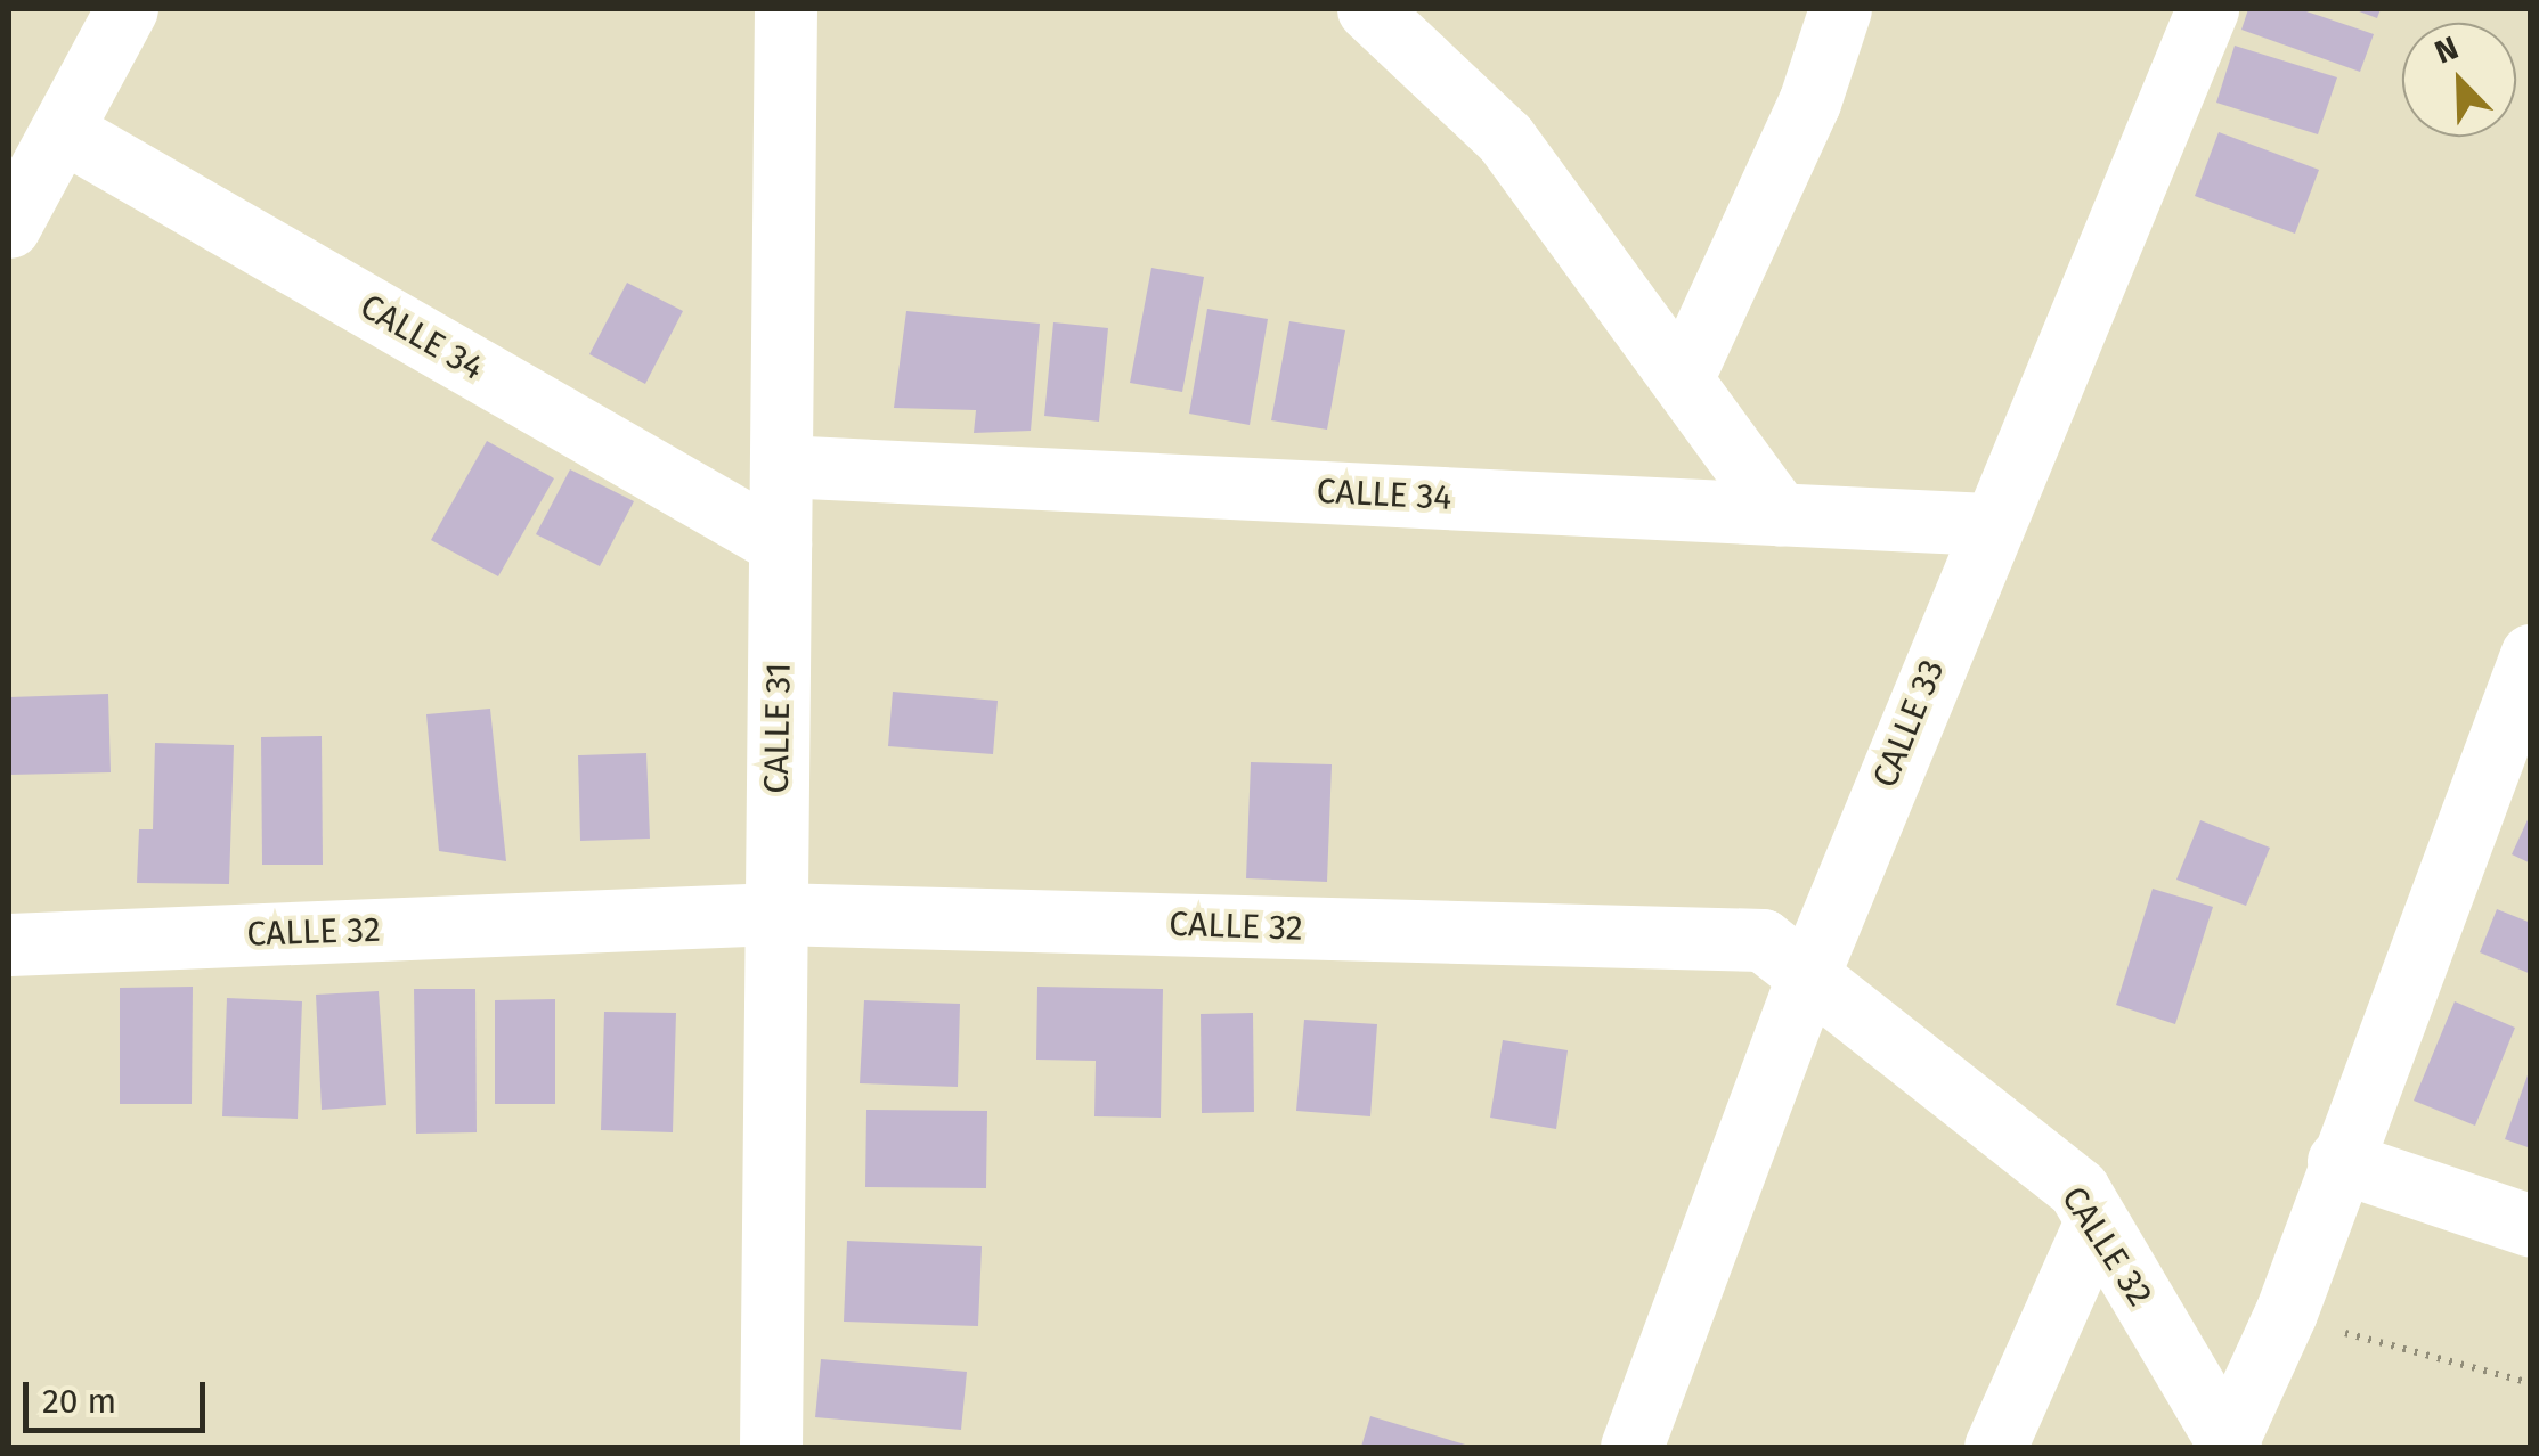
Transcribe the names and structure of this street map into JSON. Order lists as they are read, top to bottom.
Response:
{
  "streets": {
    "street": [
      "CALLE 34",
      "CALLE 33",
      "CALLE 31",
      "CALLE 32"
    ]
  },
  "crossings": [
    ["CALLE 34", "CALLE 33"],
    ["CALLE 34", "CALLE 31"],
    ["CALLE 33", "CALLE 32"],
    ["CALLE 31", "CALLE 32"]
  ],
  "scale_bar": "20 m",
  "north": "top left"
}
